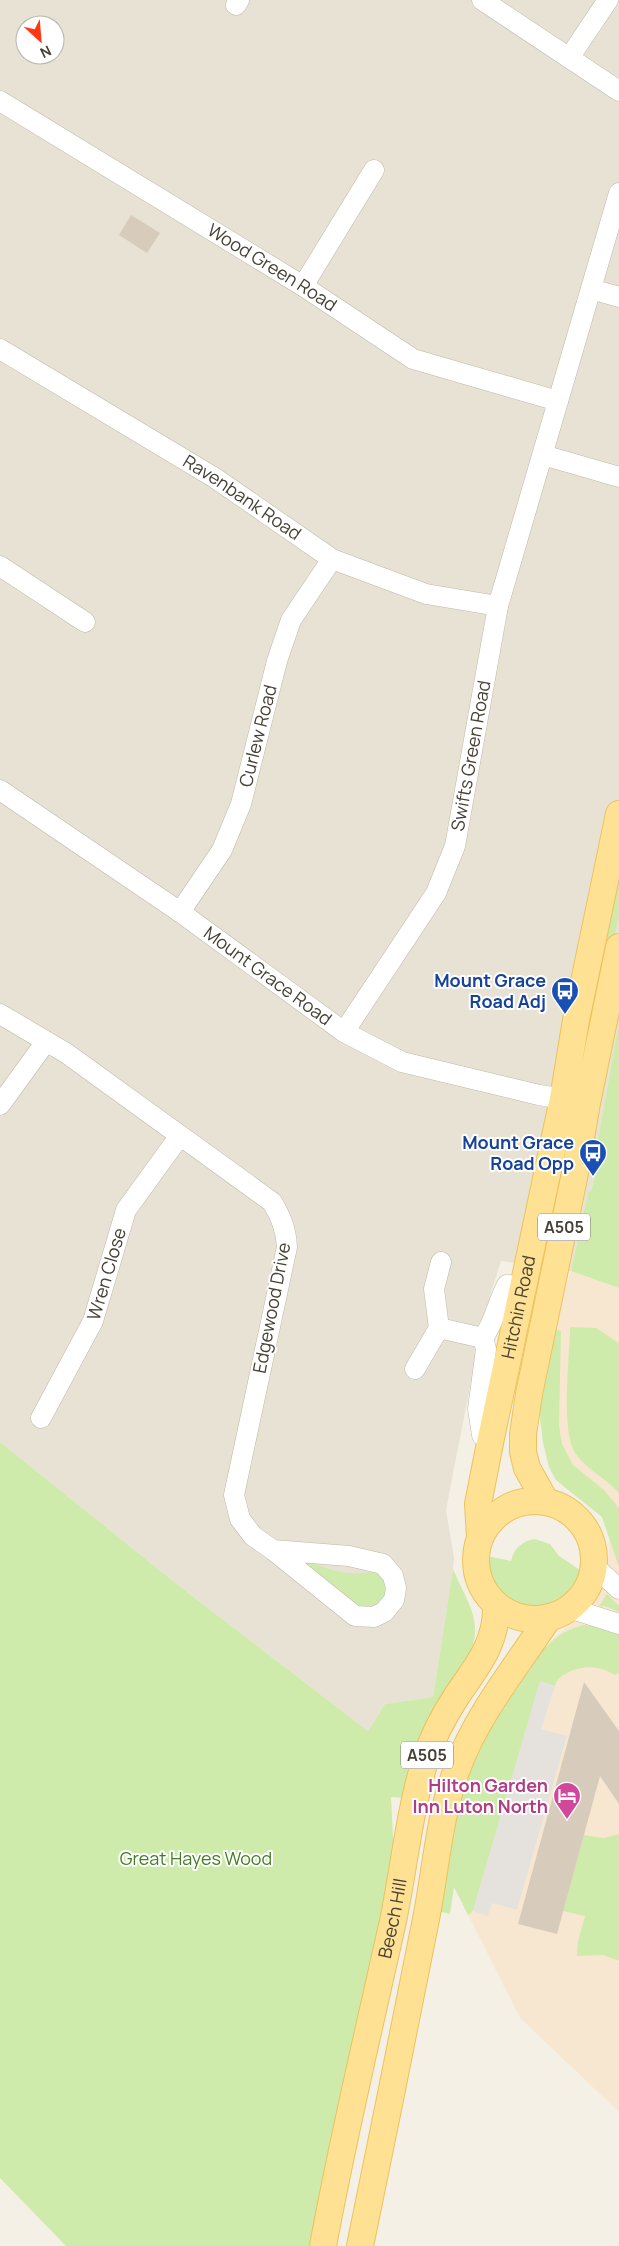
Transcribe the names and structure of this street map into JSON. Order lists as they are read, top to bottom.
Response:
{
  "streets": {
    "main road": ["A505", "Hitchin Road", "Beech Hill"],
    "street": [
      "Wood Green Road",
      "Ravenbank Road",
      "Curlew Road",
      "Swifts Green Road",
      "Mount Grace Road",
      "Wren Close",
      "Edgewood Drive"
    ]
  },
  "crossings": [
    ["Wood Green Road", "Swifts Green Road"],
    ["Ravenbank Road", "Curlew Road"],
    ["Ravenbank Road", "Swifts Green Road"],
    ["Curlew Road", "Mount Grace Road"],
    ["Swifts Green Road", "Mount Grace Road"],
    ["Mount Grace Road", "Hitchin Road"],
    ["A505", "Hitchin Road"],
    ["A505", "Beech Hill"],
    ["Wren Close", "Edgewood Drive"],
    ["Hitchin Road", "Beech Hill"]
  ],
  "parks": ["Great Hayes Wood"],
  "places": {
    "bus stop": ["Mount Grace Road Adj", "Mount Grace Road Opp"],
    "hotel": ["Hilton Garden Inn Luton North"]
  },
  "north": "bottom right"
}
